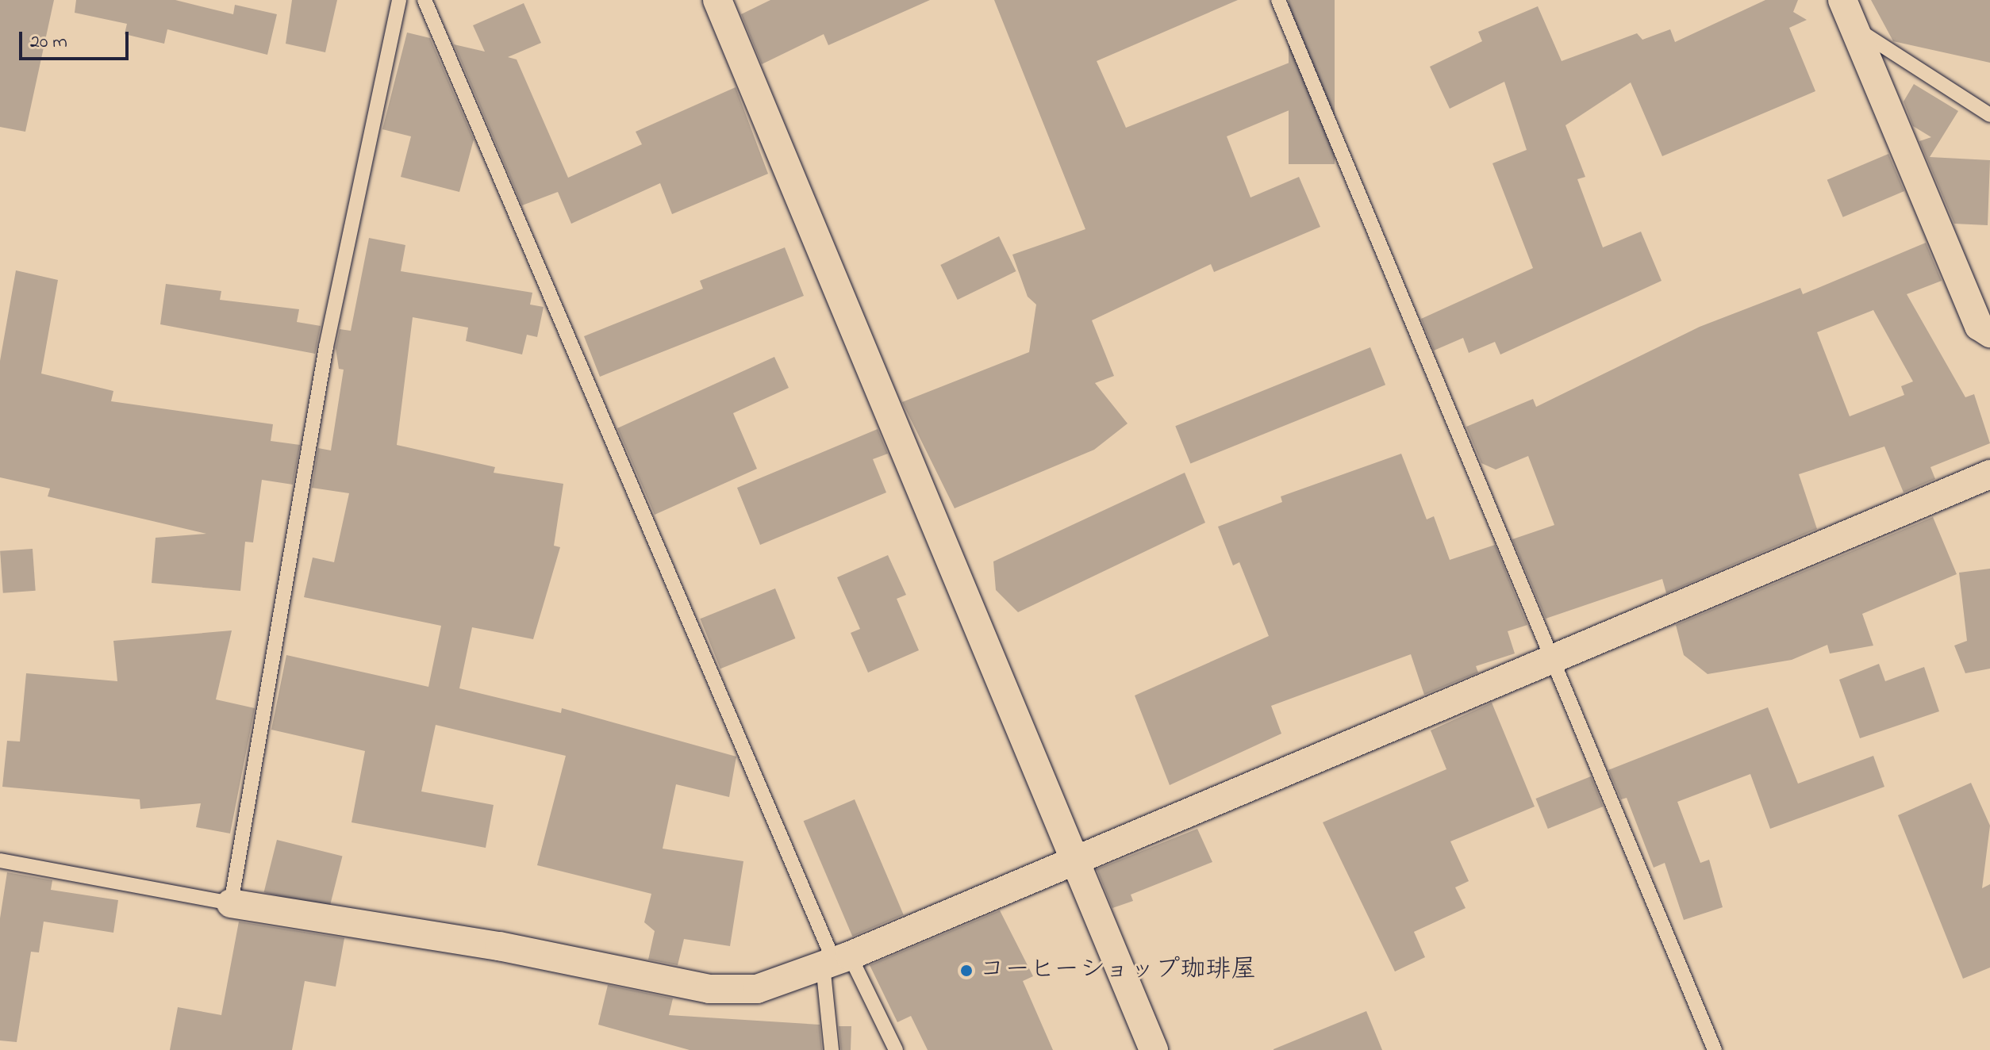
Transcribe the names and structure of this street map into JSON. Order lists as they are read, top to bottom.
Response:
{
  "places": ["コーヒーショップ珈琲屋"],
  "scale_bar": "20 m"
}
